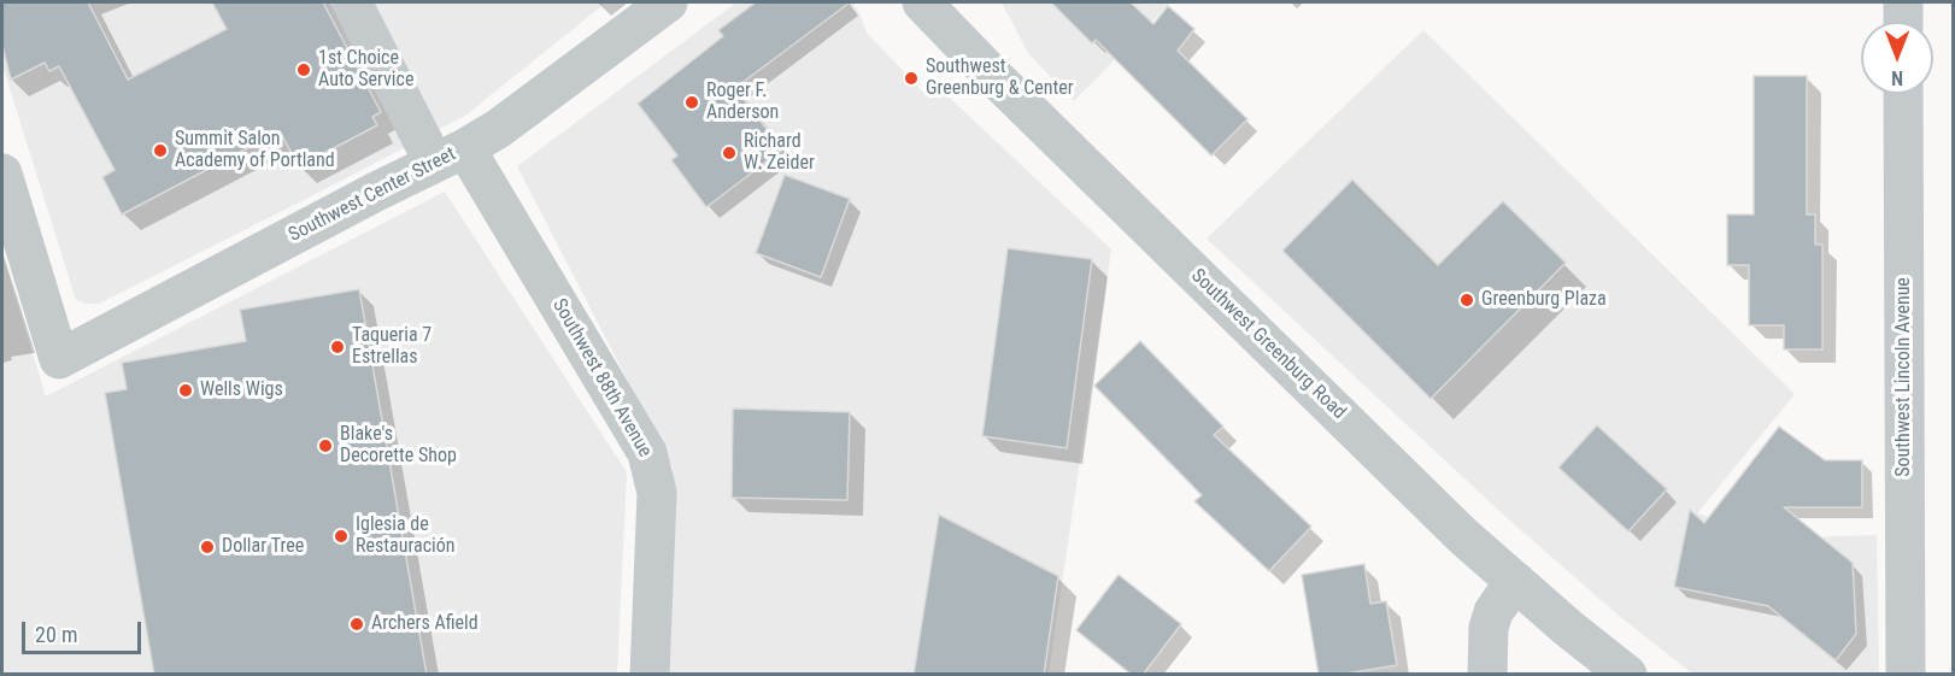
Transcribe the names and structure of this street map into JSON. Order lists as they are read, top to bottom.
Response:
{
  "streets": {
    "street": [
      "Southwest Center Street",
      "Southwest Greenburg Road",
      "Southwest Lincoln Avenue",
      "Southwest 88th Avenue"
    ]
  },
  "crossings": [
    ["Southwest Center Street", "Southwest 88th Avenue"]
  ],
  "places": [
    "1st Choice Auto Service",
    "Southwest Greenburg & Center",
    "Roger F. Anderson",
    "Summit Salon Academy of Portland",
    "Richard W. Zeider",
    "Greenburg Plaza",
    "Taqueria 7 Estrellas",
    "Wells Wigs",
    "Blake's Decorette Shop",
    "Iglesia de Restauración",
    "Dollar Tree",
    "Archers Afield"
  ],
  "scale_bar": "20 m",
  "north": "bottom"
}
